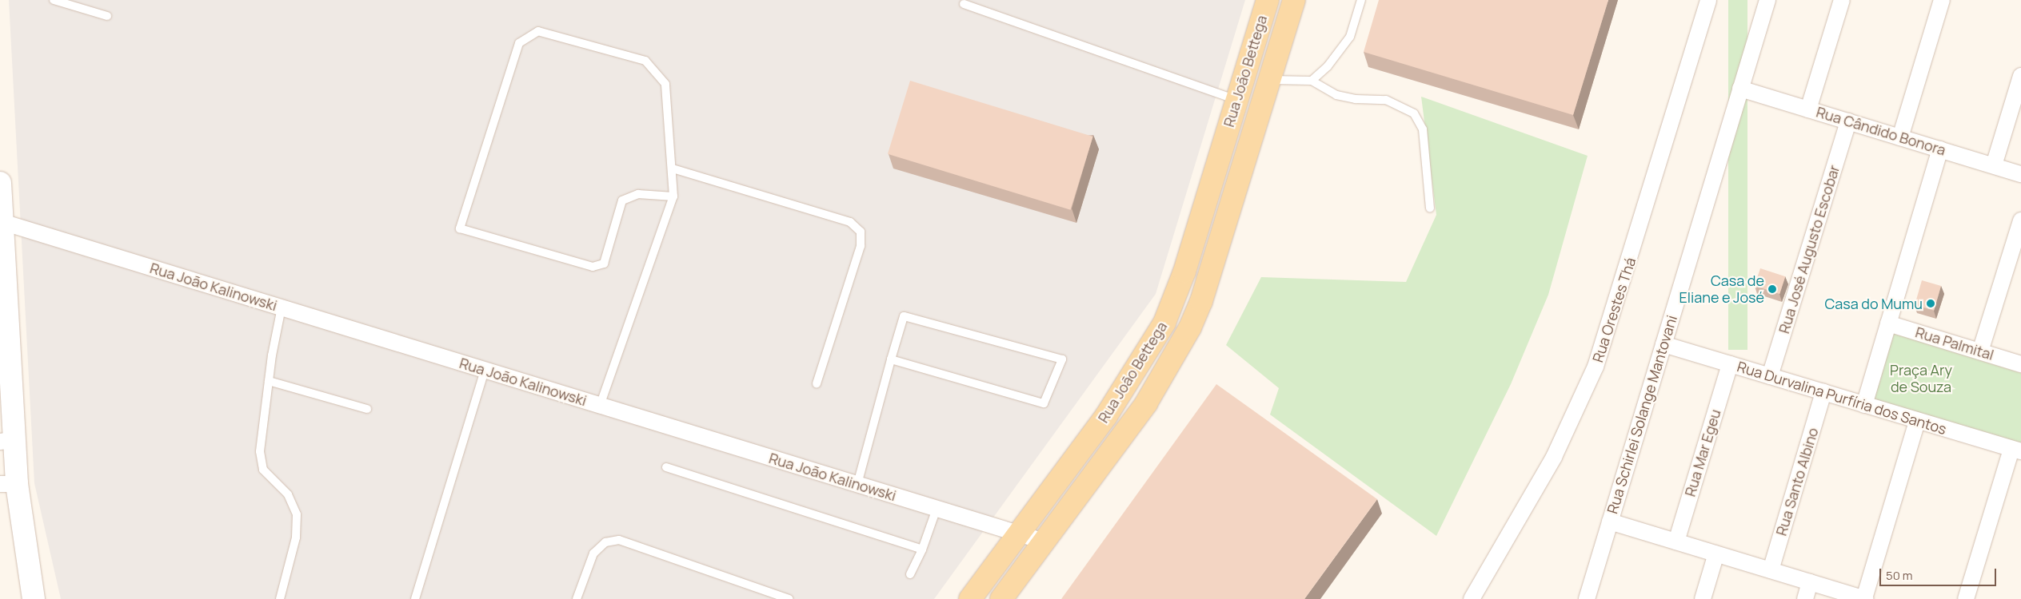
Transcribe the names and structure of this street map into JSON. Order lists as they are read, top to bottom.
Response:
{
  "streets": {
    "main road": ["Rua João Bettega"],
    "street": [
      "Rua Cândido Bonora",
      "Rua José Augusto Escobar",
      "Rua João Kalinowski",
      "Rua Orestes Thá",
      "Rua Palmital",
      "Rua Durvalina Purfíria dos Santos",
      "Rua Schirlei Solange Mantovani",
      "Rua Mar Egeu",
      "Rua Santo Albino"
    ]
  },
  "crossings": [
    ["Rua João Bettega", "Rua João Kalinowski"],
    ["Rua Cândido Bonora", "Rua José Augusto Escobar"],
    ["Rua Cândido Bonora", "Rua Schirlei Solange Mantovani"],
    ["Rua José Augusto Escobar", "Rua Durvalina Purfíria dos Santos"],
    ["Rua Durvalina Purfíria dos Santos", "Rua Schirlei Solange Mantovani"],
    ["Rua Durvalina Purfíria dos Santos", "Rua Mar Egeu"],
    ["Rua Durvalina Purfíria dos Santos", "Rua Santo Albino"]
  ],
  "parks": ["Praça Ary de Souza"],
  "places": ["Casa de Eliane e José", "Casa do Mumu"],
  "scale_bar": "50 m"
}
